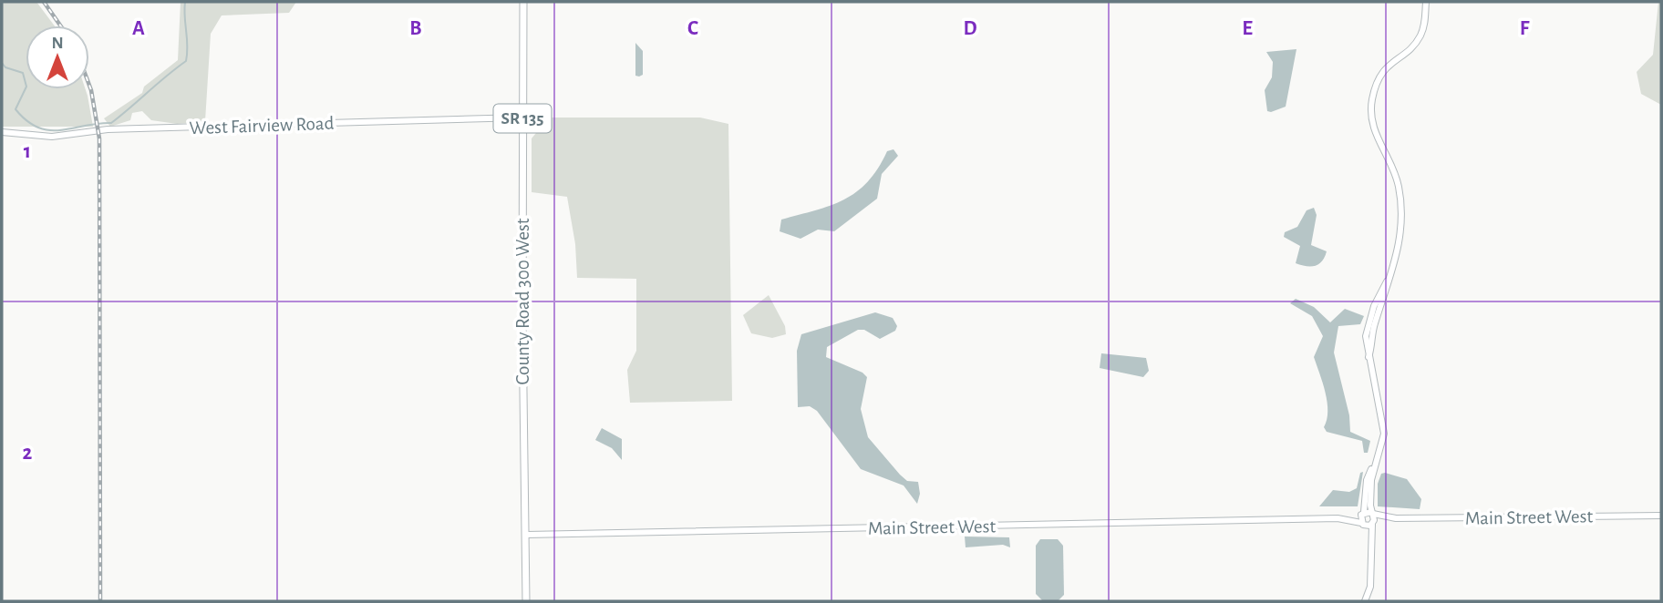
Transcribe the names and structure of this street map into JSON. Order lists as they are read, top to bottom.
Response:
{
  "streets": {
    "main road": [
      "SR 135",
      "West Fairview Road",
      "County Road 300 West",
      "Main Street West"
    ]
  },
  "crossings": [
    ["West Fairview Road", "County Road 300 West"],
    ["County Road 300 West", "Main Street West"]
  ],
  "north": "top",
  "grid": {
    "columns": [
      "A",
      "B",
      "C",
      "D",
      "E",
      "F"
    ],
    "rows": ["1", "2"]
  }
}
